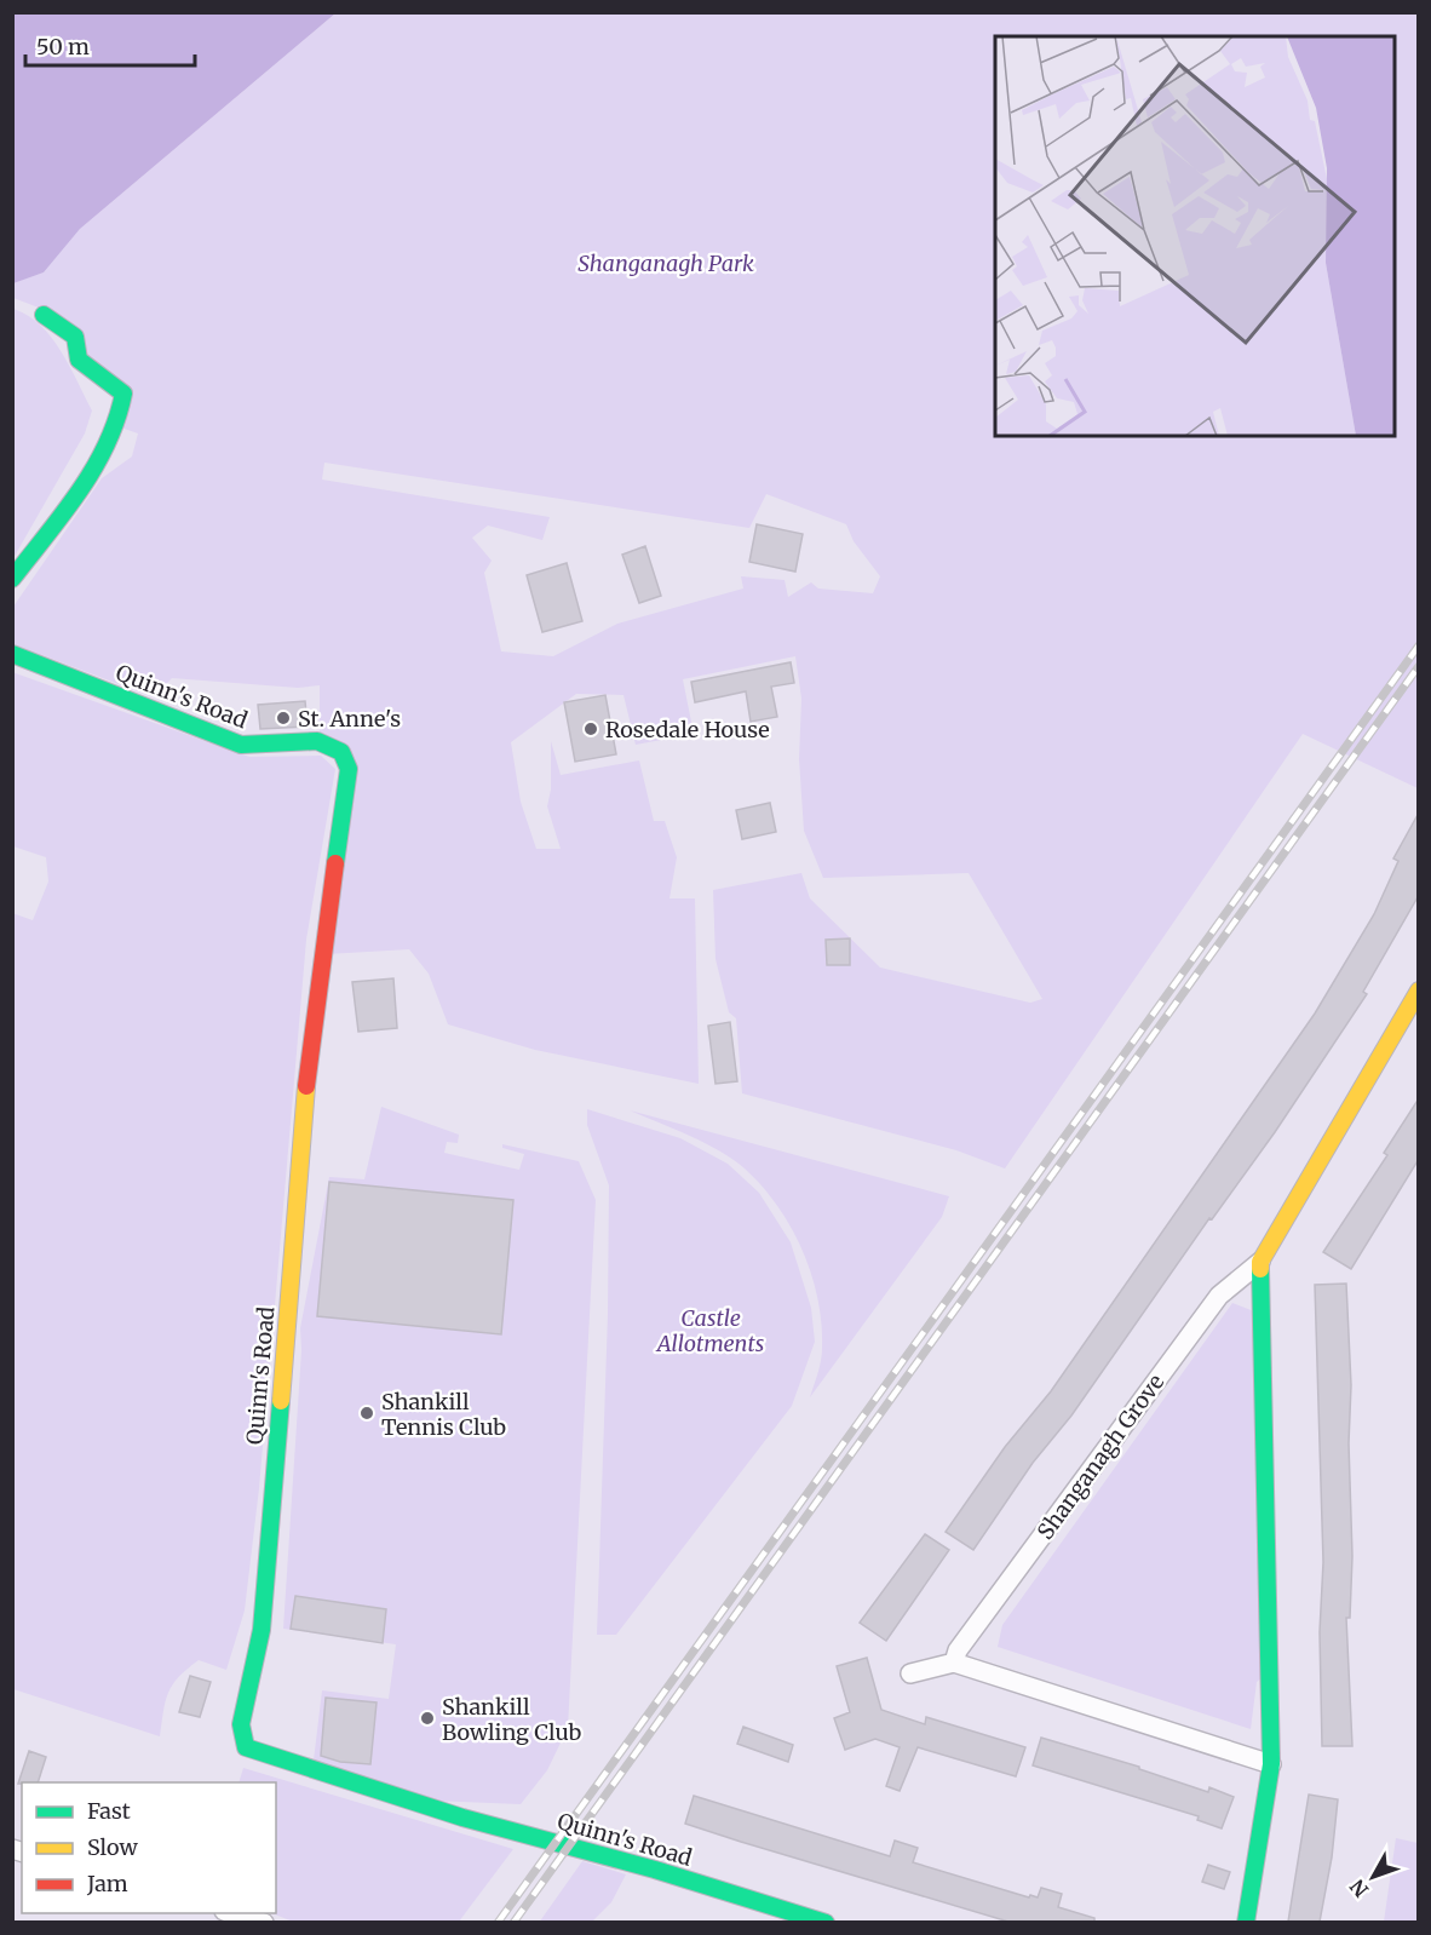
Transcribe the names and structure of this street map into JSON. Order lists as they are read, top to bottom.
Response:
{
  "streets": {
    "street": ["Quinn's Road", "Shanganagh Grove"]
  },
  "parks": ["Shanganagh Park", "Castle Allotments"],
  "places": [
    "St. Anne's",
    "Rosedale House",
    "Shankill Tennis Club",
    "Shankill Bowling Club"
  ],
  "legend": ["Fast", "Slow", "Jam"],
  "scale_bar": "50 m",
  "north": "bottom left"
}
